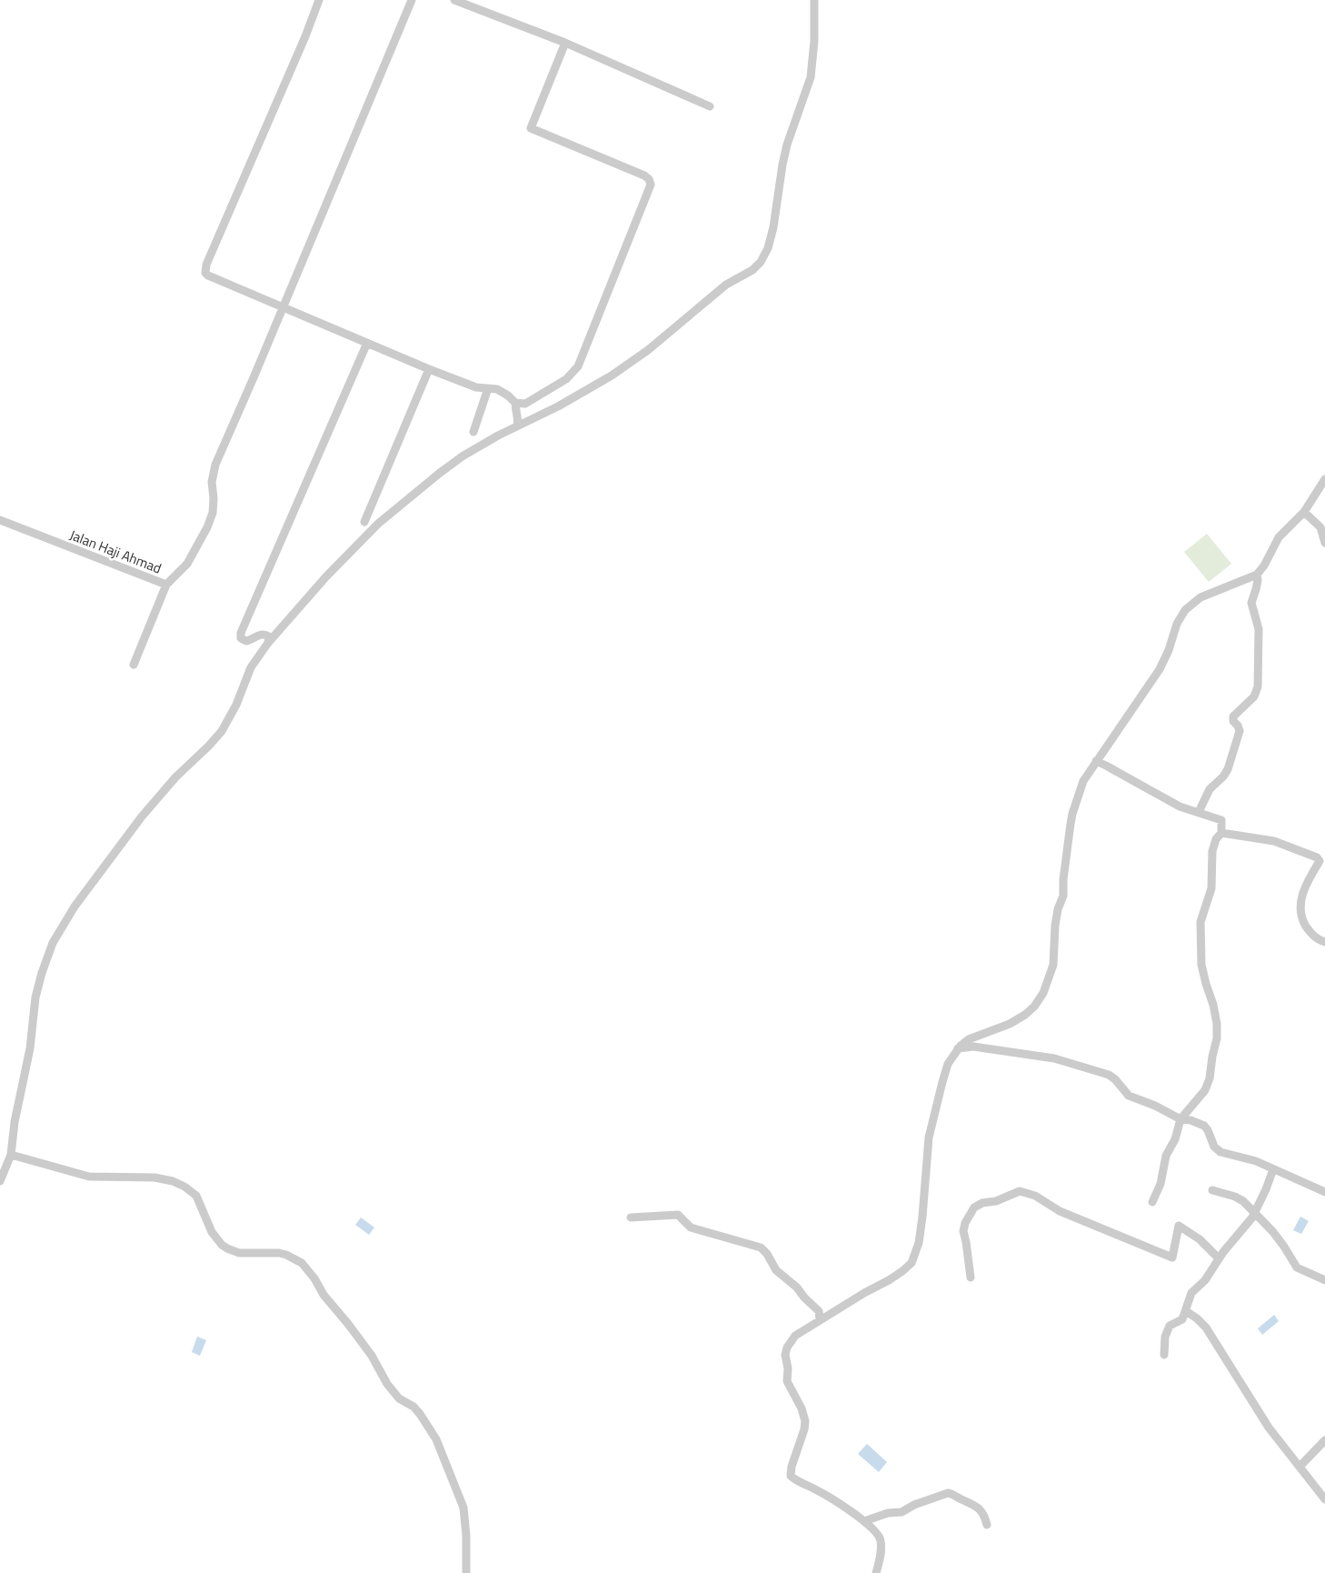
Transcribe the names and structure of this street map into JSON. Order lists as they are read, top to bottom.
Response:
{
  "streets": {
    "street": ["Jalan Haji Ahmad"]
  }
}
